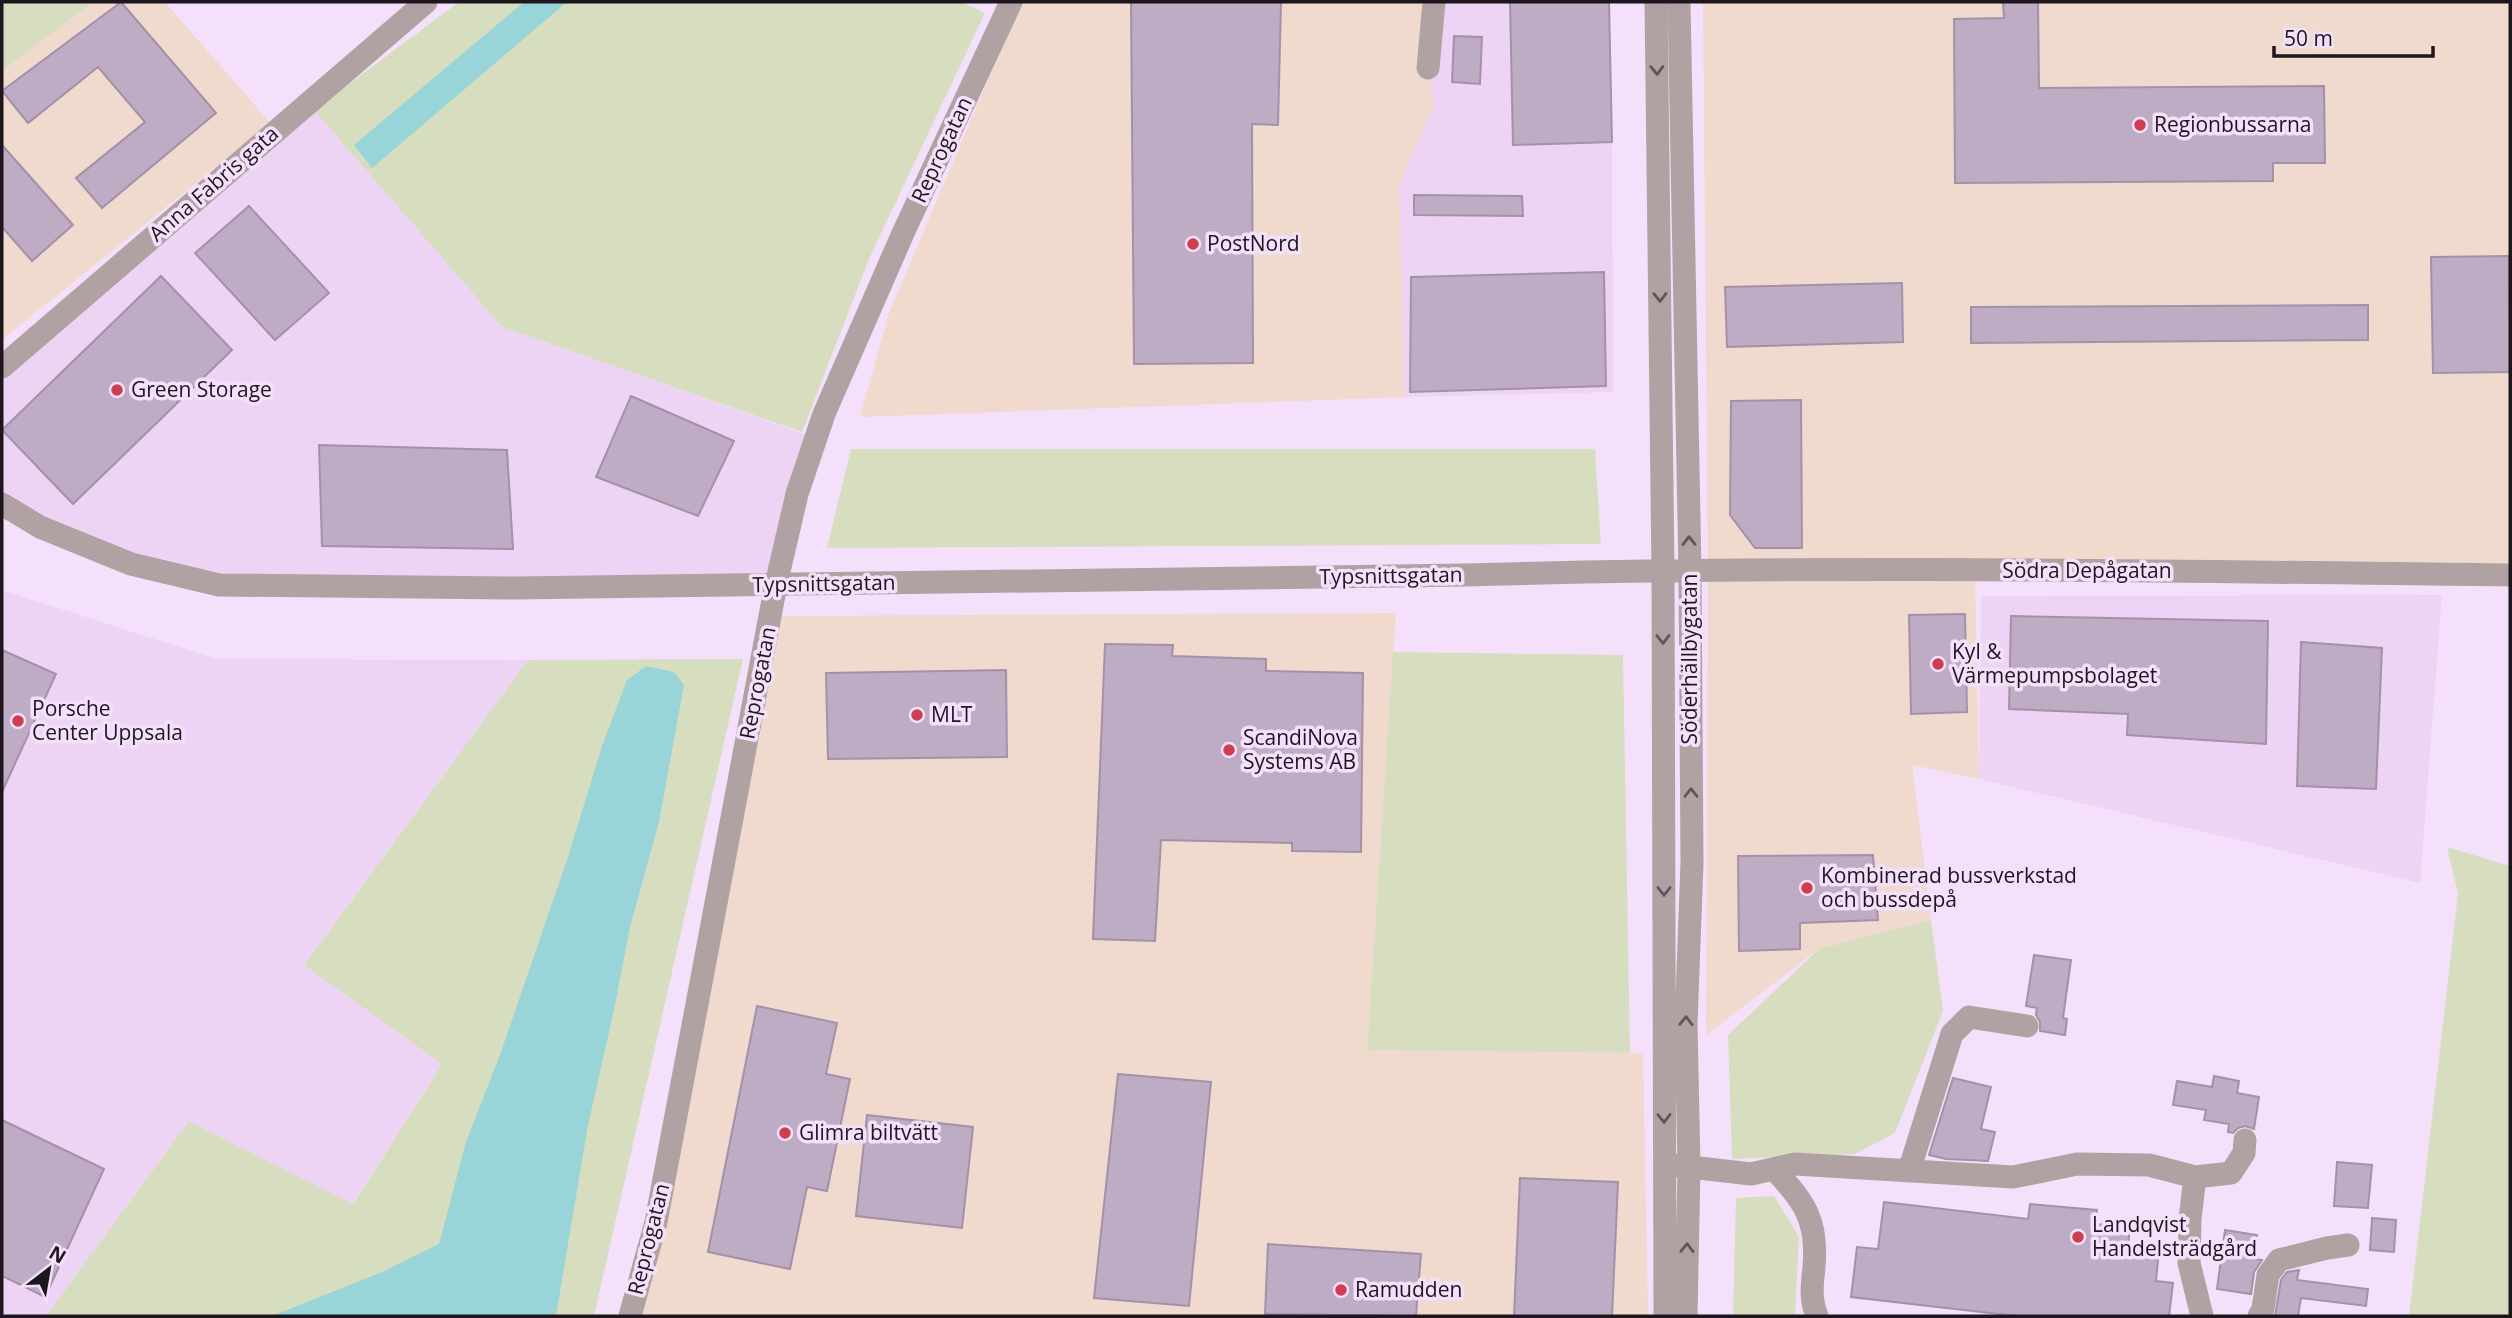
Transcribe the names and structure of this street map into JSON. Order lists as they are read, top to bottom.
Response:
{
  "streets": {
    "street": [
      "Reprogatan",
      "Anna Fabris gata",
      "Södra Depågatan",
      "Typsnittsgatan",
      "Söderhällbygatan"
    ]
  },
  "crossings": [
    ["Reprogatan", "Typsnittsgatan"],
    ["Södra Depågatan", "Typsnittsgatan"],
    ["Södra Depågatan", "Söderhällbygatan"],
    ["Typsnittsgatan", "Söderhällbygatan"]
  ],
  "places": [
    "Regionbussarna",
    "PostNord",
    "Green Storage",
    "Kyl & Värmepumpsbolaget",
    "MLT",
    "Porsche Center Uppsala",
    "ScandiNova Systems AB",
    "Kombinerad bussverkstad och bussdepå",
    "Glimra biltvätt",
    "Landqvist Handelsträdgård",
    "Ramudden"
  ],
  "scale_bar": "50 m",
  "north": "top right"
}
